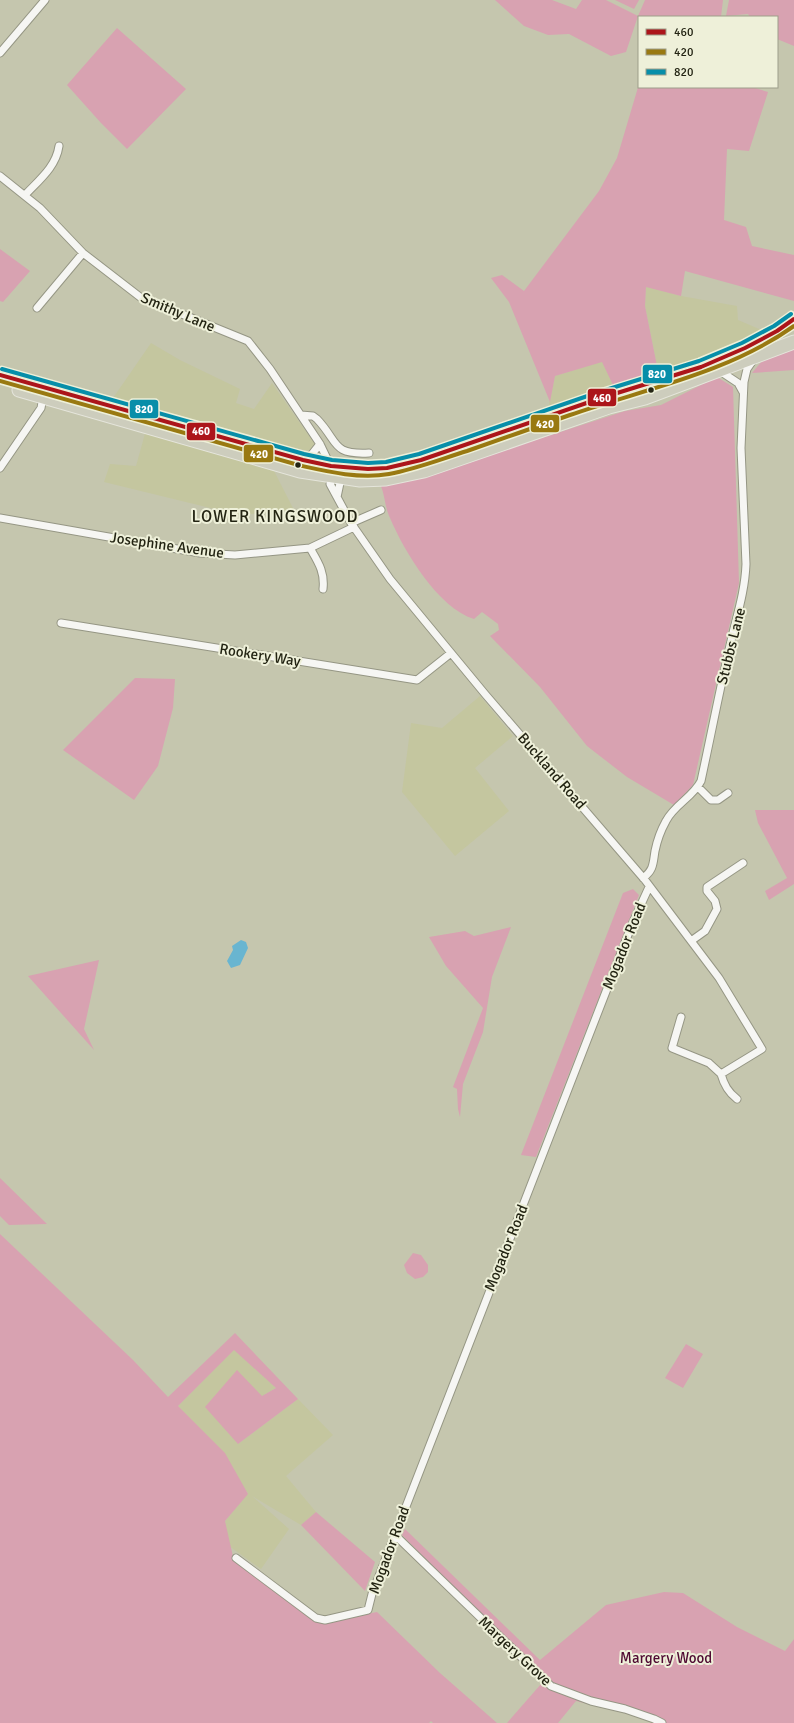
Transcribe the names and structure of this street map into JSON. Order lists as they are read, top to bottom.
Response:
{
  "streets": {
    "street": [
      "Smithy Lane",
      "Josephine Avenue",
      "Stubbs Lane",
      "Rookery Way",
      "Buckland Road",
      "Mogador Road",
      "Margery Grove"
    ]
  },
  "crossings": [
    ["Smithy Lane", "Buckland Road"],
    ["Josephine Avenue", "Buckland Road"],
    ["Rookery Way", "Buckland Road"],
    ["Buckland Road", "Mogador Road"],
    ["Mogador Road", "Margery Grove"]
  ],
  "districts": ["LOWER KINGSWOOD"],
  "parks": ["Margery Wood"],
  "lines": ["transit line 820", "transit line 460", "transit line 420"],
  "legend": ["460", "420", "820"]
}
